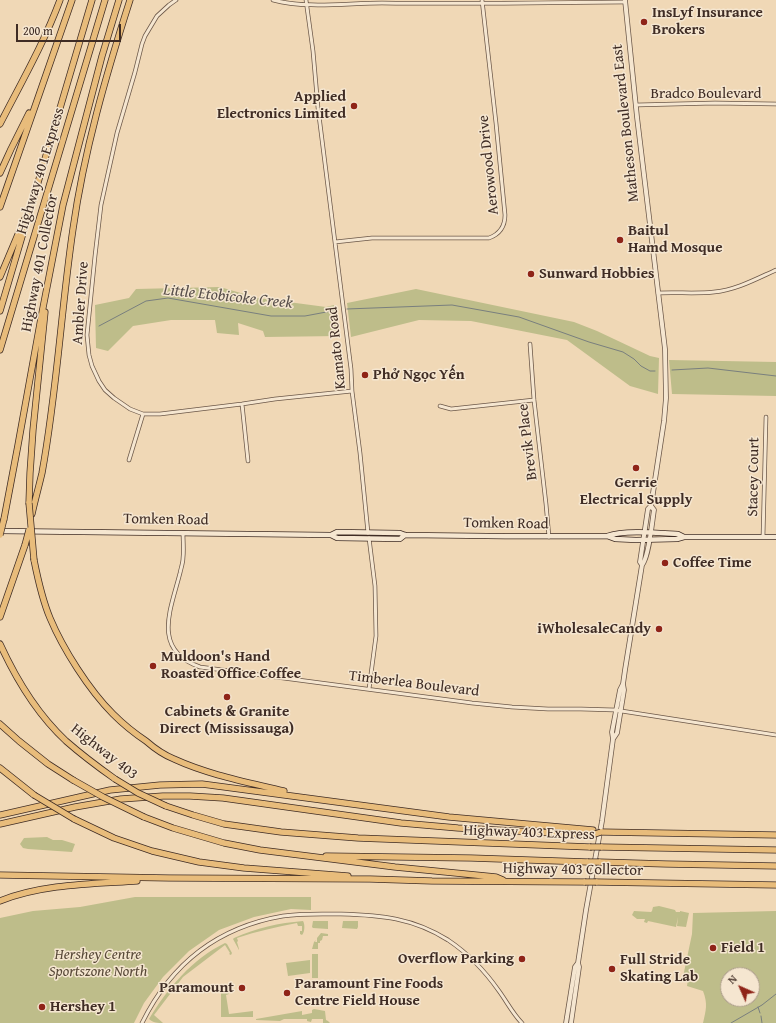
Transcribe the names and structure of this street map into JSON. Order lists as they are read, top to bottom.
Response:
{
  "streets": {
    "highway": [
      "Highway 401 Express",
      "Highway 401 Collector",
      "Highway 403",
      "Highway 403 Express",
      "Highway 403 Collector"
    ],
    "main road": ["Tomken Road"],
    "street": [
      "Bradco Boulevard",
      "Matheson Boulevard East",
      "Aerowood Drive",
      "Ambler Drive",
      "Kamato Road",
      "Brevik Place",
      "Stacey Court",
      "Timberlea Boulevard"
    ]
  },
  "crossings": [
    ["Bradco Boulevard", "Matheson Boulevard East"],
    ["Matheson Boulevard East", "Tomken Road"],
    ["Matheson Boulevard East", "Timberlea Boulevard"],
    ["Aerowood Drive", "Kamato Road"],
    ["Ambler Drive", "Kamato Road"],
    ["Kamato Road", "Tomken Road"],
    ["Kamato Road", "Timberlea Boulevard"],
    ["Brevik Place", "Tomken Road"],
    ["Stacey Court", "Tomken Road"],
    ["Tomken Road", "Timberlea Boulevard"],
    ["Highway 403", "Highway 403 Express"]
  ],
  "water": ["Little Etobicoke Creek"],
  "parks": ["Hershey Centre Sportszone North"],
  "places": [
    "InsLyf Insurance Brokers",
    "Applied Electronics Limited",
    "Baitul Hamd Mosque",
    "Sunward Hobbies",
    "Phở Ngọc Yến",
    "Gerrie Electrical Supply",
    "Coffee Time",
    "iWholesaleCandy",
    "Muldoon's Hand Roasted Office Coffee",
    "Cabinets & Granite Direct (Mississauga)",
    "Field 1",
    "Overflow Parking",
    "Full Stride Skating Lab",
    "Paramount",
    "Paramount Fine Foods Centre Field House",
    "Hershey 1"
  ],
  "scale_bar": "200 m",
  "north": "top left"
}
